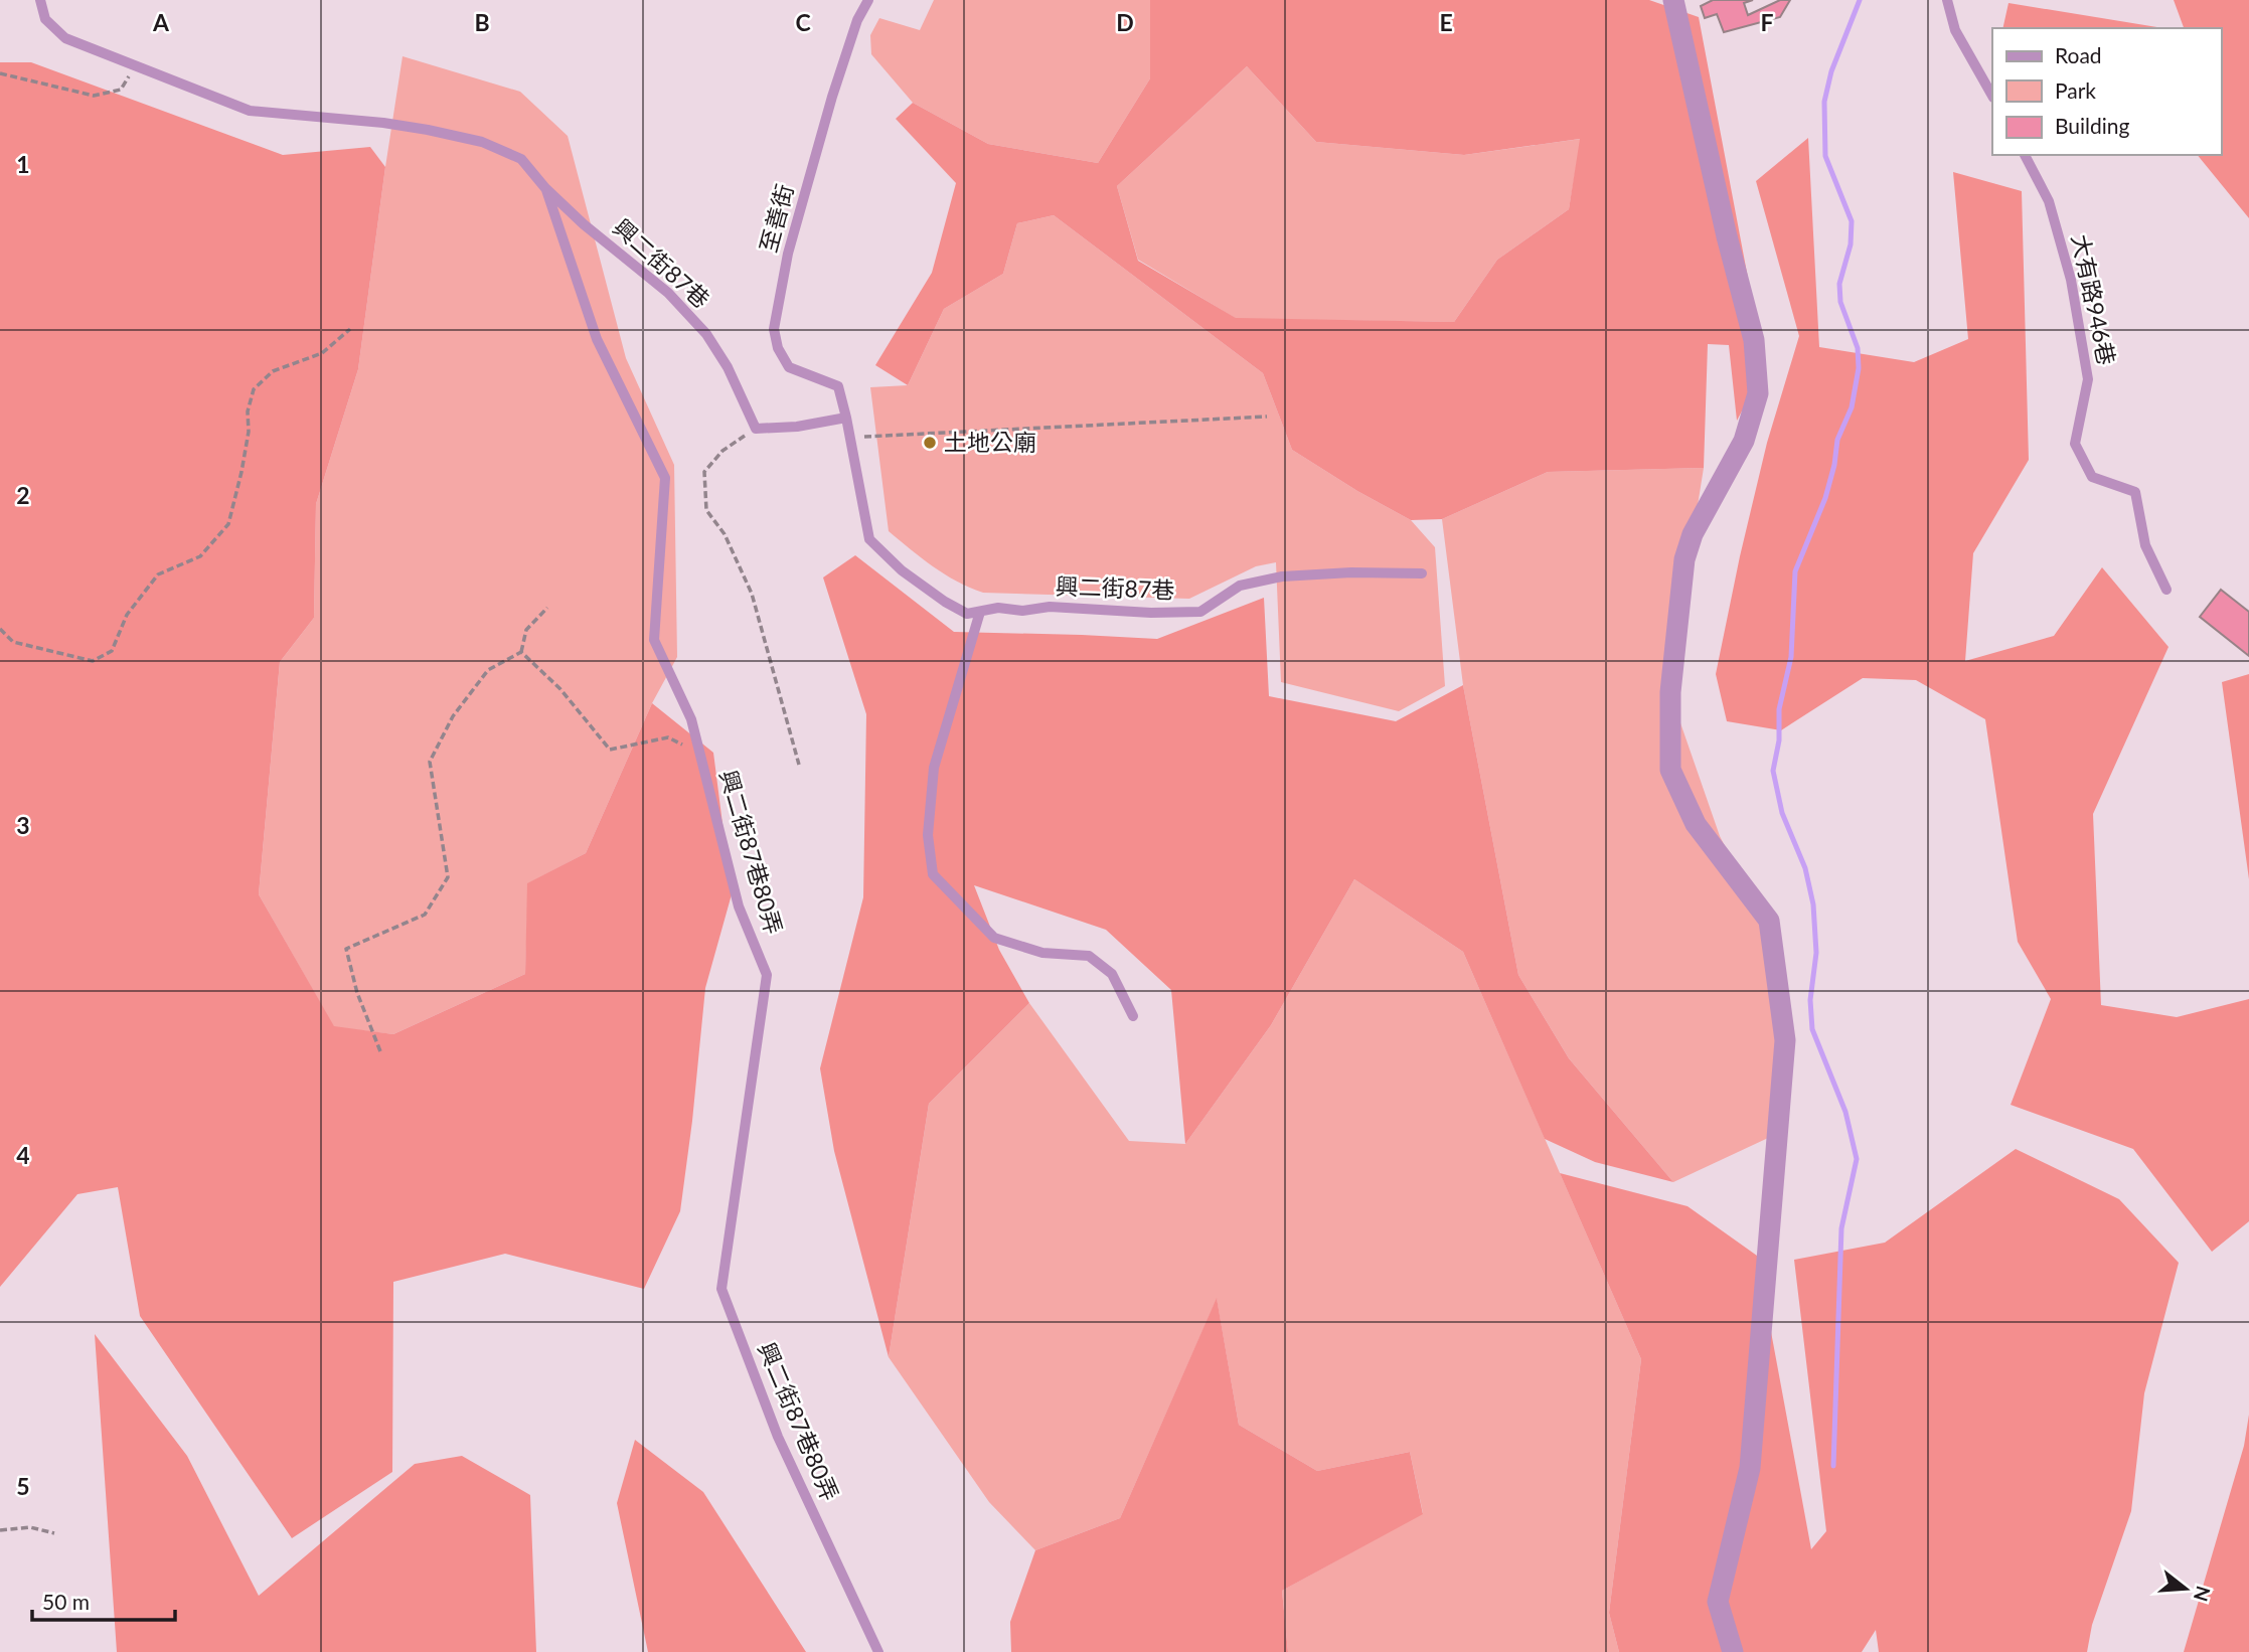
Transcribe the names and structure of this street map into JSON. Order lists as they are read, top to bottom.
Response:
{
  "streets": {
    "lane": [
      "至善街",
      "興二街87巷",
      "大有路946巷",
      "興二街87巷80弄"
    ]
  },
  "crossings": [
    ["至善街", "興二街87巷"],
    ["興二街87巷", "興二街87巷80弄"]
  ],
  "places": ["土地公廟"],
  "legend": ["Road", "Park", "Building"],
  "scale_bar": "50 m",
  "north": "right",
  "grid": {
    "columns": [
      "A",
      "B",
      "C",
      "D",
      "E",
      "F"
    ],
    "rows": [
      "1",
      "2",
      "3",
      "4",
      "5"
    ]
  }
}
